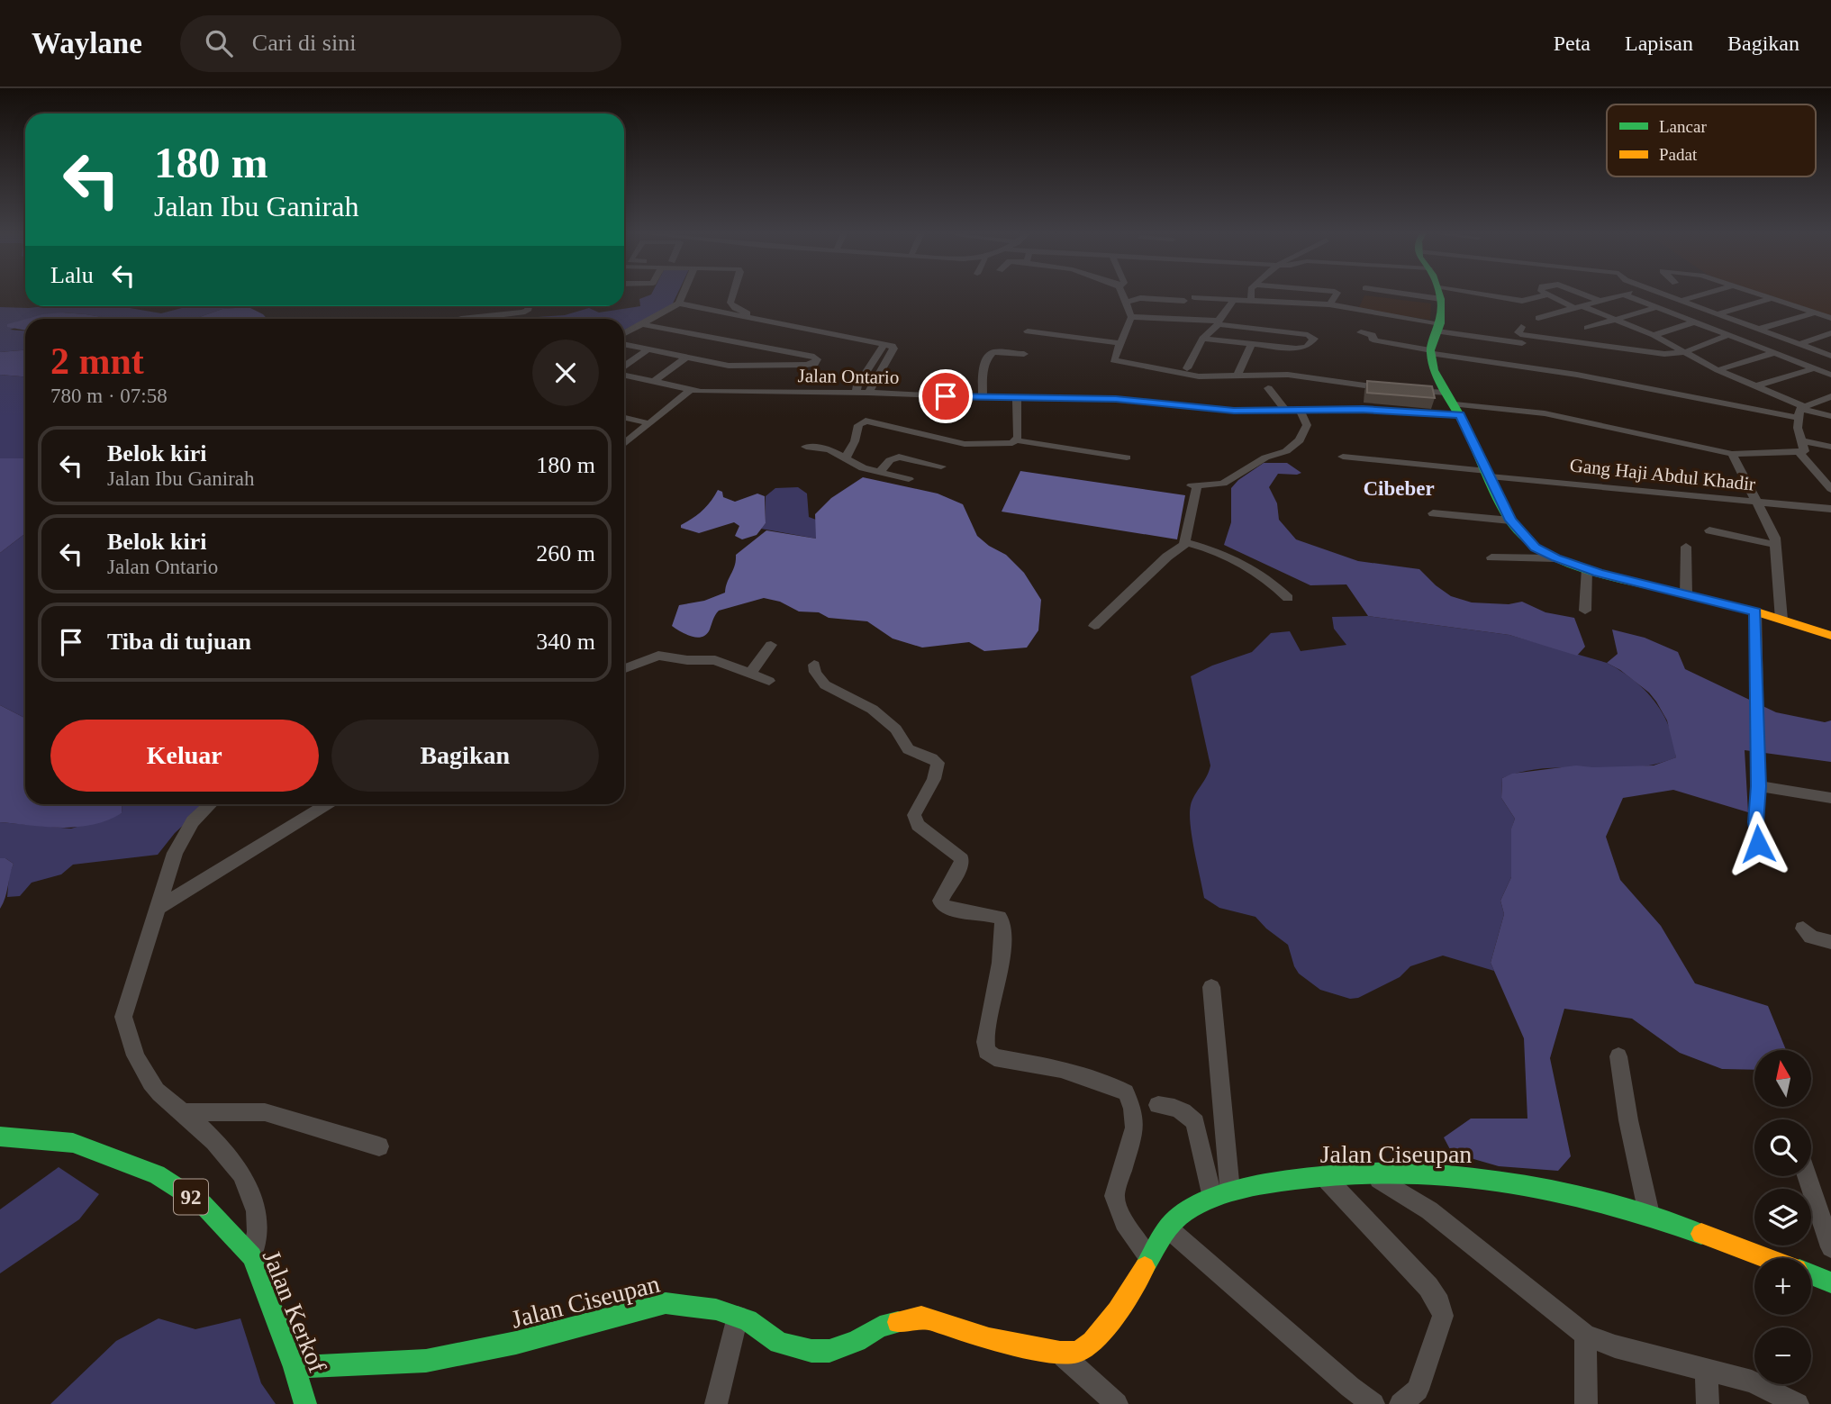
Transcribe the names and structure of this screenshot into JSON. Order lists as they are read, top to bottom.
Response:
{
  "streets": {
    "main road": ["Jalan Ciseupan", "92", "Jalan Kerkof"],
    "street": ["Jalan Ontario", "Gang Haji Abdul Khadir"]
  },
  "crossings": [
    ["Jalan Ciseupan", "Jalan Kerkof"]
  ],
  "districts": ["Cibeber"],
  "legend": ["Lancar", "Padat"],
  "north": "top",
  "page": {
    "header": "Waylane",
    "search": "Cari di sini",
    "nav": ["Peta", "Lapisan", "Bagikan"],
    "turn": ["180 m", "Jalan Ibu Ganirah"],
    "then": "Lalu",
    "heading": ["2 mnt", "780 m · 07:58"],
    "list": [
      {
        "name": "Belok kiri",
        "note": "Jalan Ibu Ganirah",
        "value": "180 m"
      },
      {
        "name": "Belok kiri",
        "note": "Jalan Ontario",
        "value": "260 m"
      },
      {
        "name": "Tiba di tujuan",
        "value": "340 m"
      }
    ],
    "buttons": ["Keluar", "Bagikan"],
    "map_buttons": ["+", "−"]
  }
}
